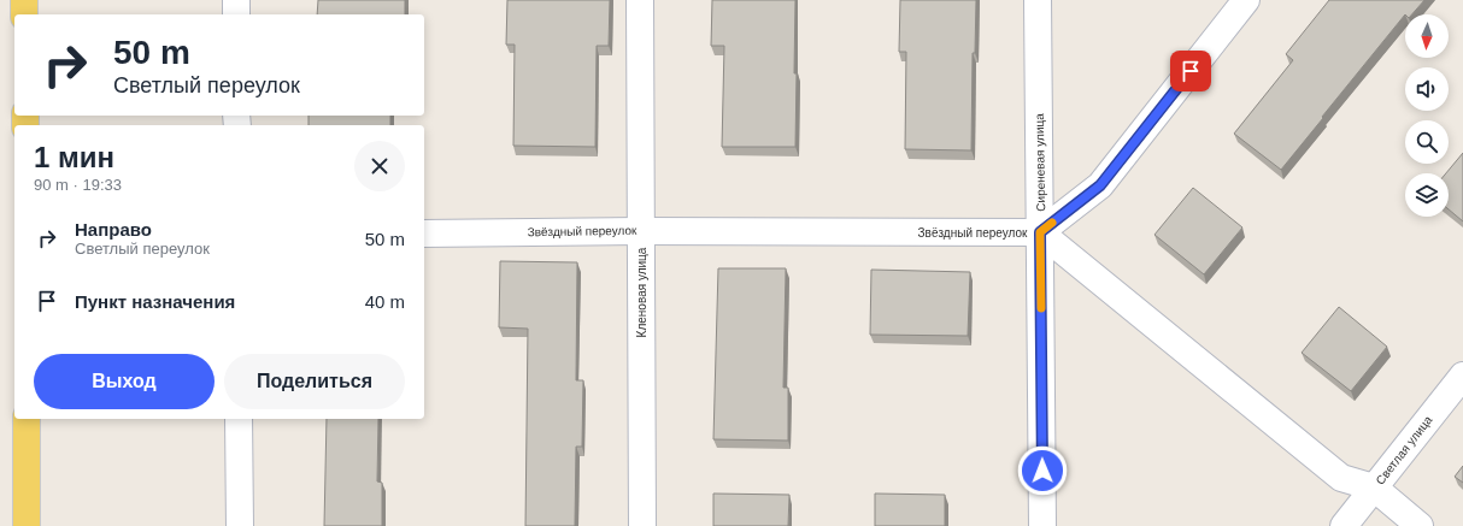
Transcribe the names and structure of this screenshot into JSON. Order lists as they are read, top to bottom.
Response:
{
  "streets": {
    "street": [
      "Сиреневая улица",
      "Звёздный переулок",
      "Кленовая улица",
      "Светлая улица"
    ]
  },
  "crossings": [
    ["Сиреневая улица", "Звёздный переулок"],
    ["Звёздный переулок", "Кленовая улица"],
    ["Звёздный переулок", "Светлая улица"]
  ],
  "north": "bottom",
  "page": {
    "turn": ["50 m", "Светлый переулок"],
    "heading": ["1 мин", "90 m · 19:33"],
    "list": [
      {
        "name": "Направо",
        "note": "Светлый переулок",
        "value": "50 m"
      },
      {
        "name": "Пункт назначения",
        "value": "40 m"
      }
    ],
    "buttons": ["Выход", "Поделиться"]
  }
}
